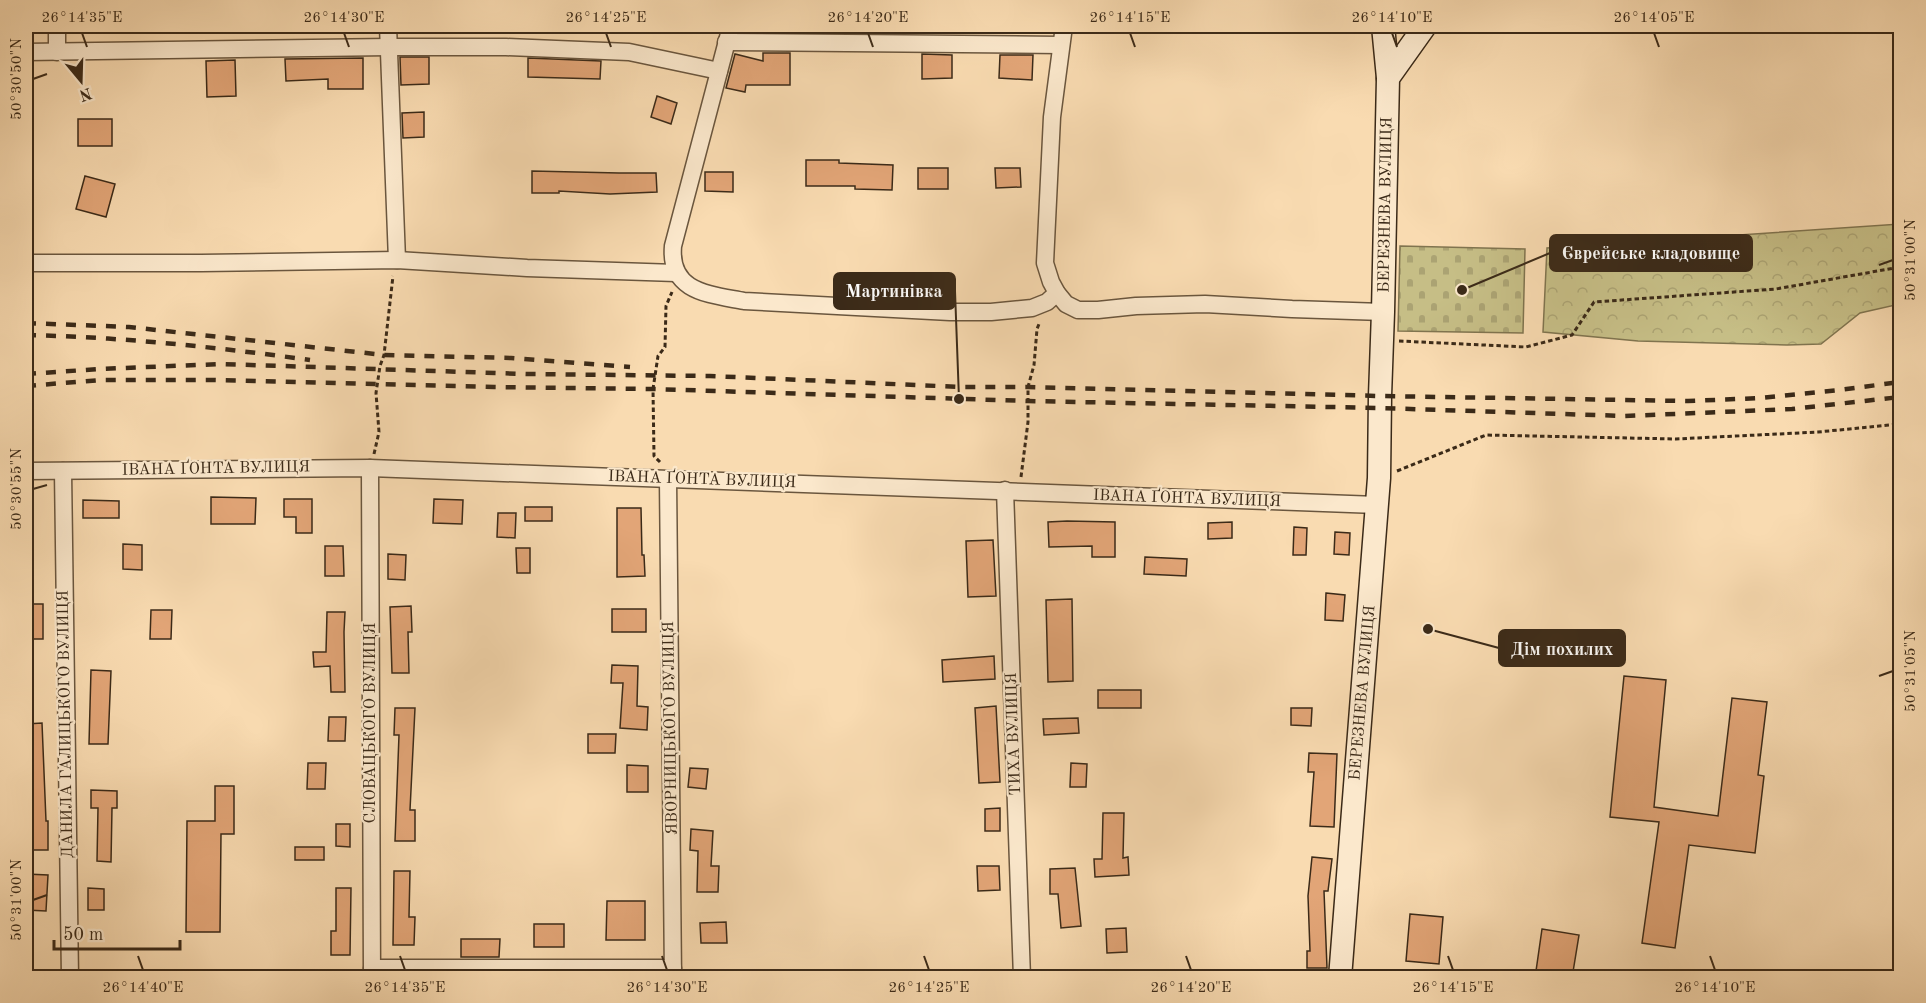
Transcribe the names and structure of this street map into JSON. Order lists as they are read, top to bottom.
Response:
{
  "streets": {
    "main road": ["БЕРЕЗНЕВА ВУЛИЦЯ"],
    "street": [
      "ІВАНА ҐОНТА ВУЛИЦЯ",
      "СЛОВАЦЬКОГО ВУЛИЦЯ",
      "ДАНИЛА ГАЛИЦЬКОГО ВУЛИЦЯ",
      "ЯВОРНИЦЬКОГО ВУЛИЦЯ",
      "ТИХА ВУЛИЦЯ"
    ]
  },
  "crossings": [
    ["БЕРЕЗНЕВА ВУЛИЦЯ", "ІВАНА ҐОНТА ВУЛИЦЯ"],
    ["ІВАНА ҐОНТА ВУЛИЦЯ", "СЛОВАЦЬКОГО ВУЛИЦЯ"],
    ["ІВАНА ҐОНТА ВУЛИЦЯ", "ДАНИЛА ГАЛИЦЬКОГО ВУЛИЦЯ"],
    ["ІВАНА ҐОНТА ВУЛИЦЯ", "ЯВОРНИЦЬКОГО ВУЛИЦЯ"],
    ["ІВАНА ҐОНТА ВУЛИЦЯ", "ТИХА ВУЛИЦЯ"]
  ],
  "places": ["Єврейське кладовище", "Мартинівка", "Дiм похилих"],
  "scale_bar": "50 m",
  "north": "bottom",
  "coordinates": [
    "26°14'35\"E",
    "26°14'30\"E",
    "26°14'25\"E",
    "26°14'20\"E",
    "26°14'15\"E",
    "26°14'10\"E",
    "26°14'05\"E",
    "50°30'50\"N",
    "50°31'00\"N",
    "50°30'55\"N",
    "50°31'05\"N",
    "26°14'40\"E"
  ]
}
